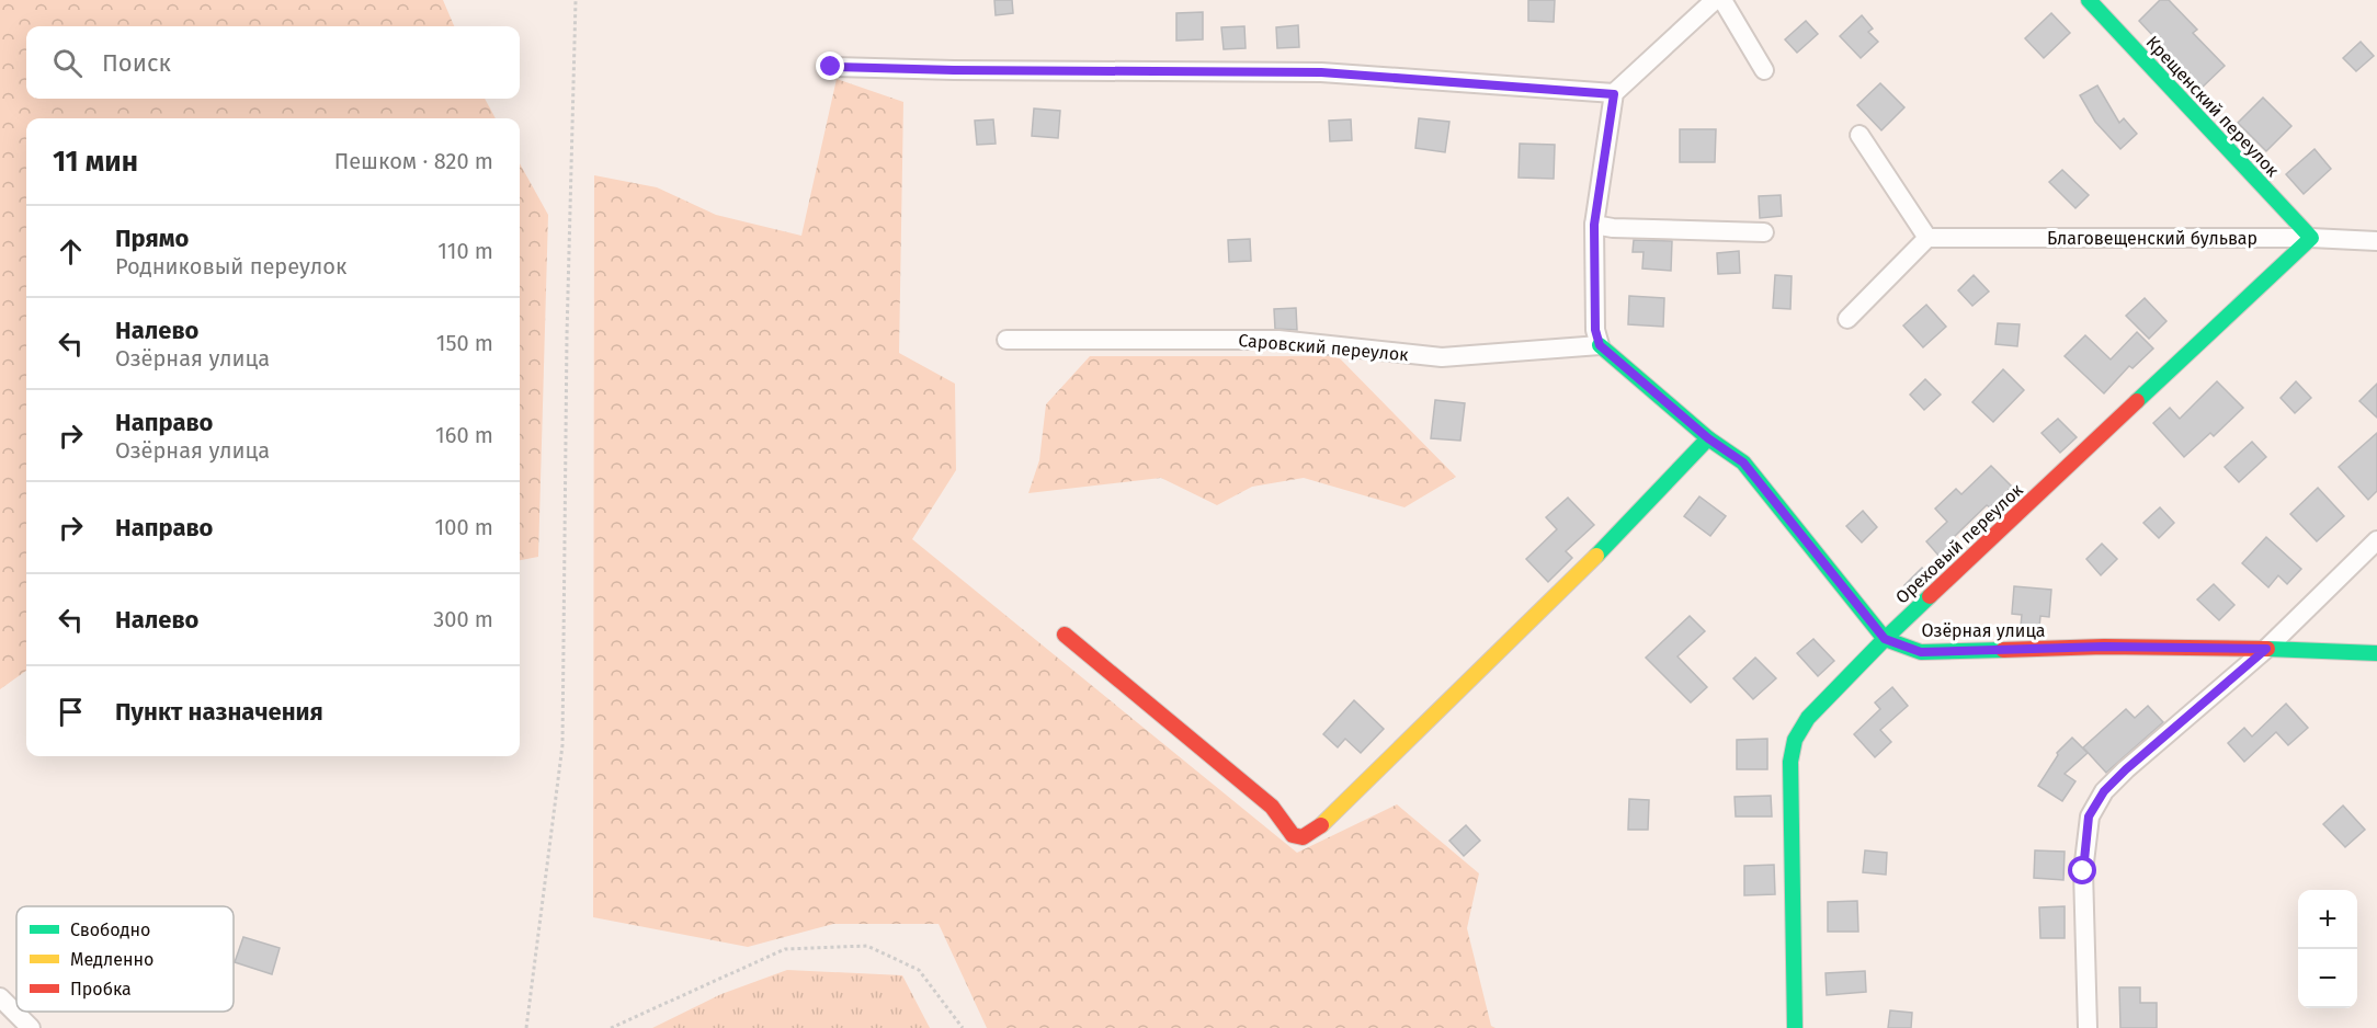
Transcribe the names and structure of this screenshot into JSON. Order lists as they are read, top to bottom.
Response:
{
  "streets": {
    "street": [
      "Крещенский переулок",
      "Благовещенский бульвар",
      "Саровский переулок",
      "Ореховый переулок",
      "Озёрная улица"
    ]
  },
  "crossings": [
    ["Крещенский переулок", "Благовещенский бульвар"],
    ["Крещенский переулок", "Ореховый переулок"],
    ["Благовещенский бульвар", "Ореховый переулок"],
    ["Ореховый переулок", "Озёрная улица"]
  ],
  "legend": ["Свободно", "Медленно", "Пробка"],
  "page": {
    "search": "Поиск",
    "heading": ["11 мин", "Пешком · 820 m"],
    "list": [
      ["Прямо", "Родниковый переулок", "110 m"],
      ["Налево", "Озёрная улица", "150 m"],
      ["Направо", "Озёрная улица", "160 m"],
      ["Направо", "100 m"],
      ["Налево", "300 m"],
      "Пункт назначения"
    ],
    "map_buttons": ["+", "−"]
  }
}
